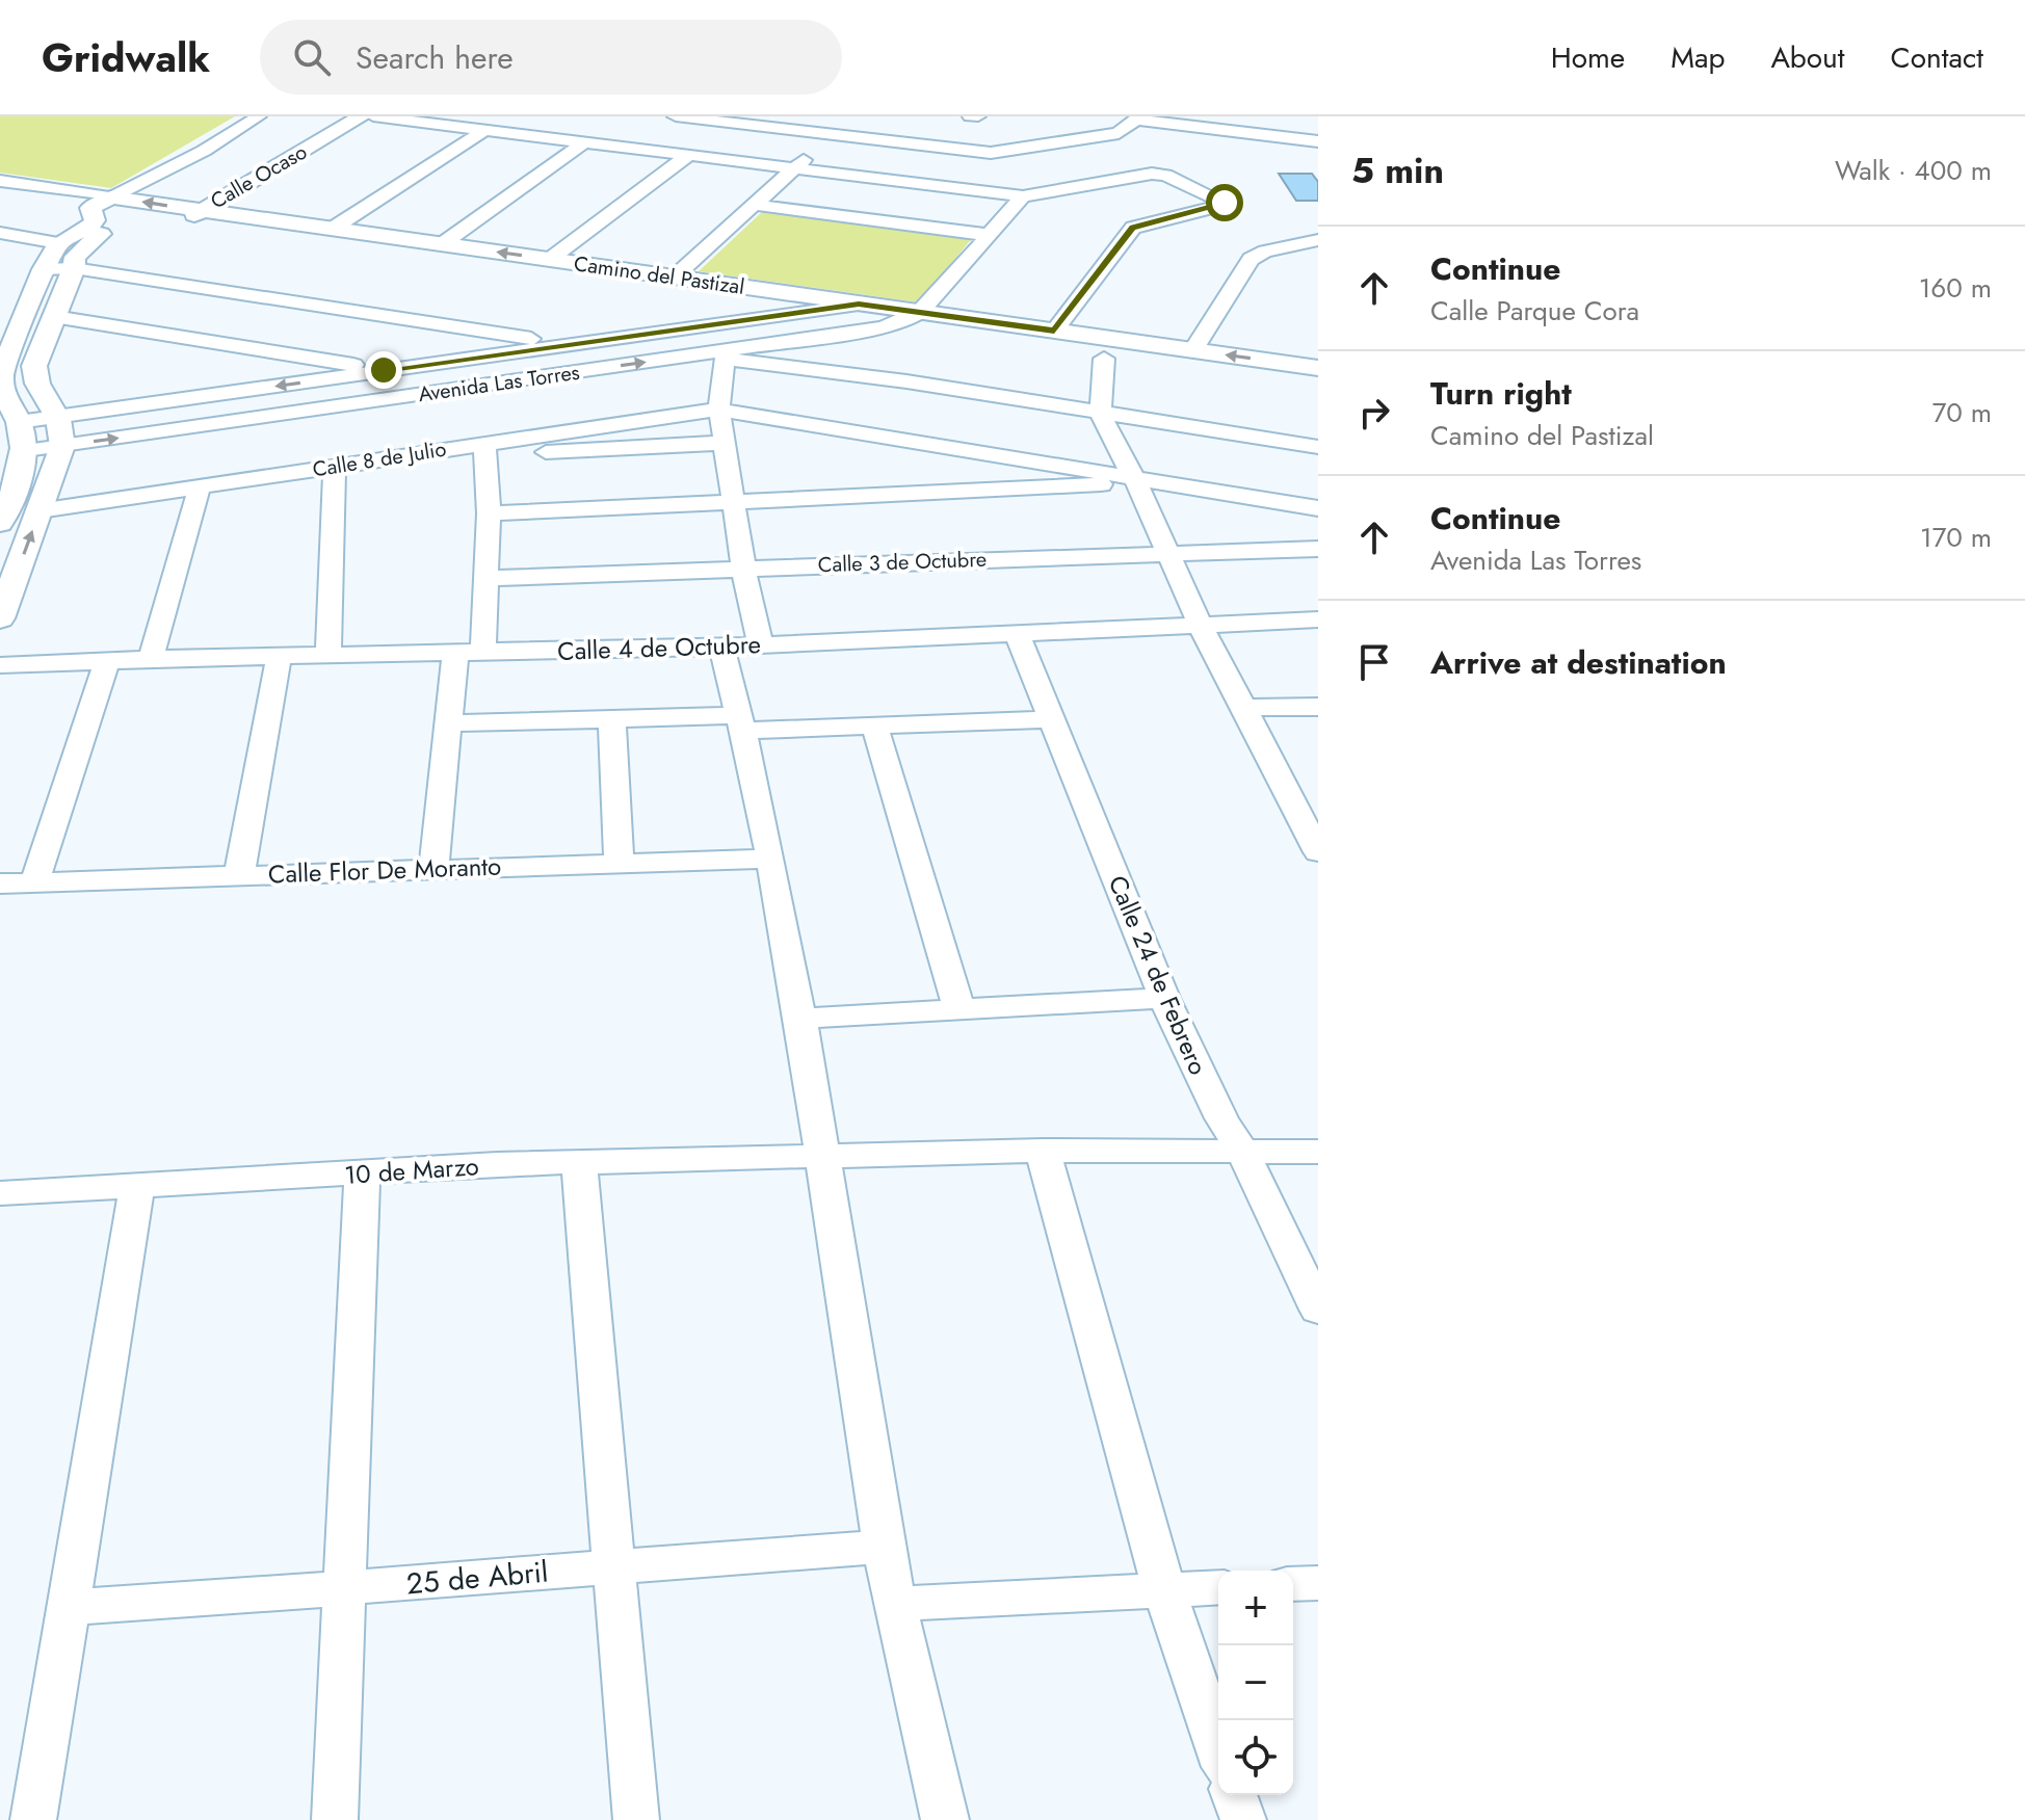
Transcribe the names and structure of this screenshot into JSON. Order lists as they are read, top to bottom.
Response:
{
  "streets": {
    "street": [
      "Calle Ocaso",
      "Camino del Pastizal",
      "Avenida Las Torres",
      "Calle 8 de Julio",
      "Calle 3 de Octubre",
      "Calle 4 de Octubre",
      "Calle Flor De Moranto",
      "Calle 24 de Febrero",
      "10 de Marzo",
      "25 de Abril"
    ]
  },
  "crossings": [
    ["Calle Ocaso", "Camino del Pastizal"],
    ["Camino del Pastizal", "Avenida Las Torres"],
    ["Calle 4 de Octubre", "Calle 24 de Febrero"],
    ["Calle 24 de Febrero", "10 de Marzo"]
  ],
  "page": {
    "header": "Gridwalk",
    "search": "Search here",
    "nav": [
      "Home",
      "Map",
      "About",
      "Contact"
    ],
    "heading": ["5 min", "Walk · 400 m"],
    "list": [
      ["Continue", "Calle Parque Cora", "160 m"],
      ["Turn right", "Camino del Pastizal", "70 m"],
      ["Continue", "Avenida Las Torres", "170 m"],
      "Arrive at destination"
    ],
    "map_buttons": ["+", "−"]
  }
}
